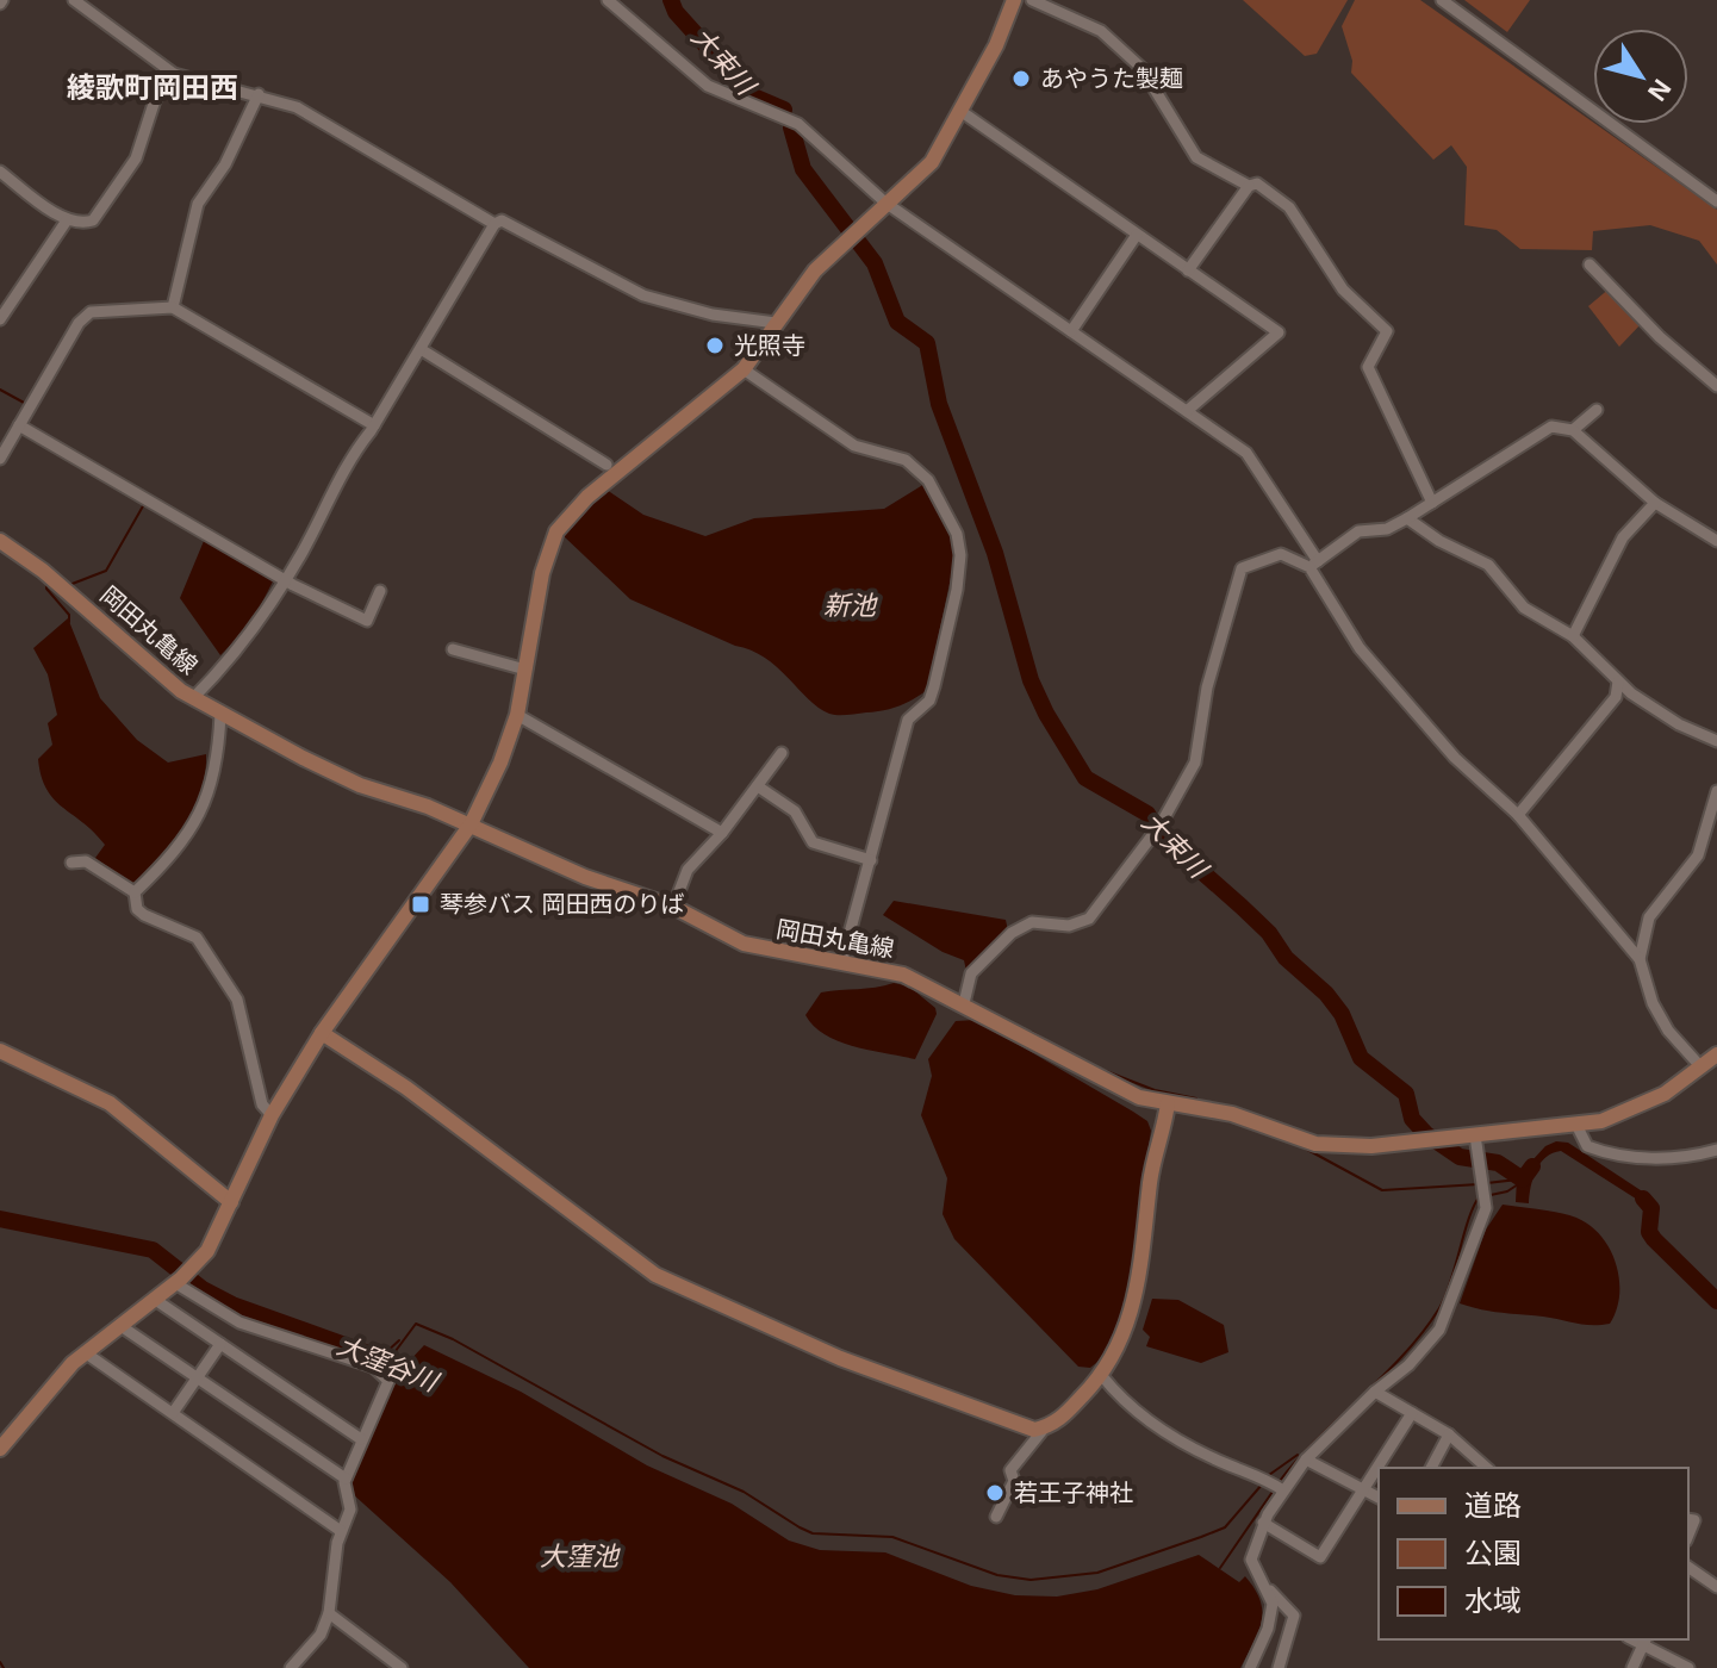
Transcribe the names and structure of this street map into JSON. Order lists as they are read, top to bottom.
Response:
{
  "streets": {
    "street": ["岡田丸亀線"]
  },
  "districts": ["綾歌町岡田西"],
  "water": [
    "大束川",
    "新池",
    "大窪谷川",
    "大窪池"
  ],
  "places": {
    "other": ["あやうた製麺", "光照寺", "若王子神社"],
    "transit": ["琴参バス 岡田西のりば"]
  },
  "legend": ["道路", "公園", "水域"],
  "north": "bottom right"
}
